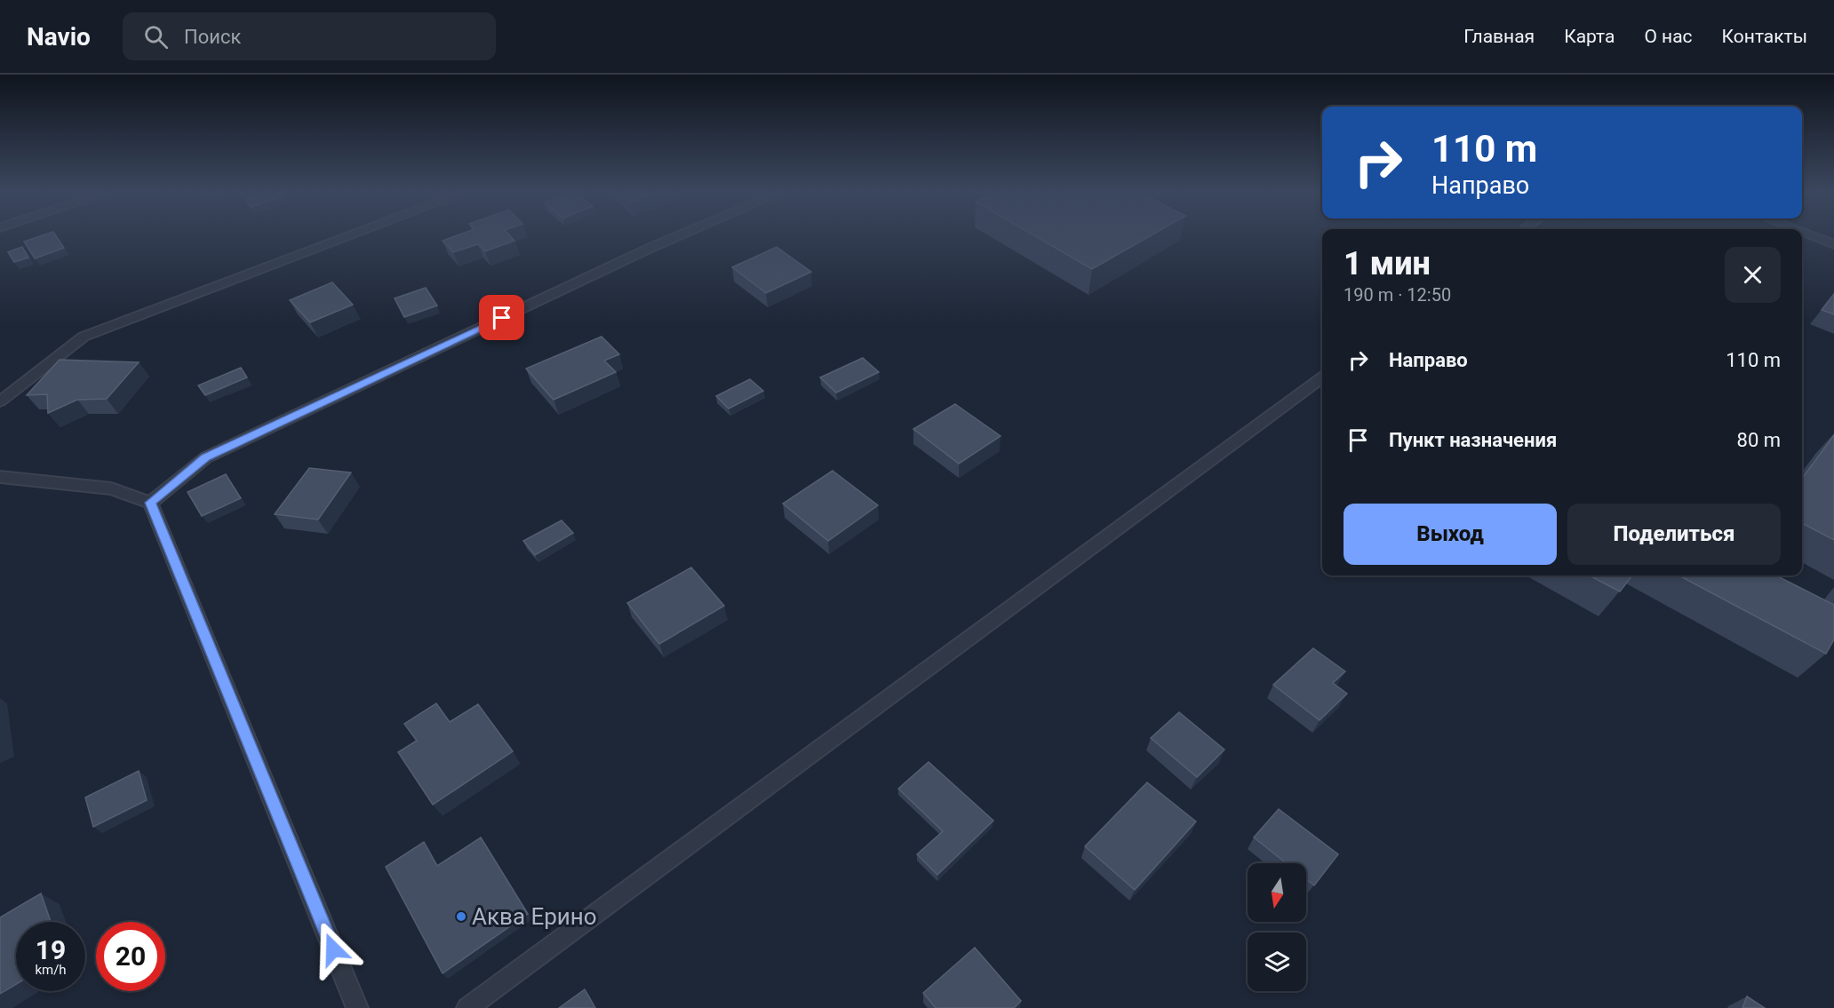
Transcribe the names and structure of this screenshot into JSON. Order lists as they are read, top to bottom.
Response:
{
  "places": ["Аква Ерино"],
  "north": "bottom",
  "page": {
    "header": "Navio",
    "search": "Поиск",
    "nav": [
      "Главная",
      "Карта",
      "О нас",
      "Контакты"
    ],
    "turn": ["110 m", "Направо"],
    "heading": ["1 мин", "190 m · 12:50"],
    "list": [
      {
        "name": "Направо",
        "value": "110 m"
      },
      {
        "name": "Пункт назначения",
        "value": "80 m"
      }
    ],
    "buttons": ["Выход", "Поделиться"],
    "speed": "19 km/h",
    "limit": "20"
  }
}
